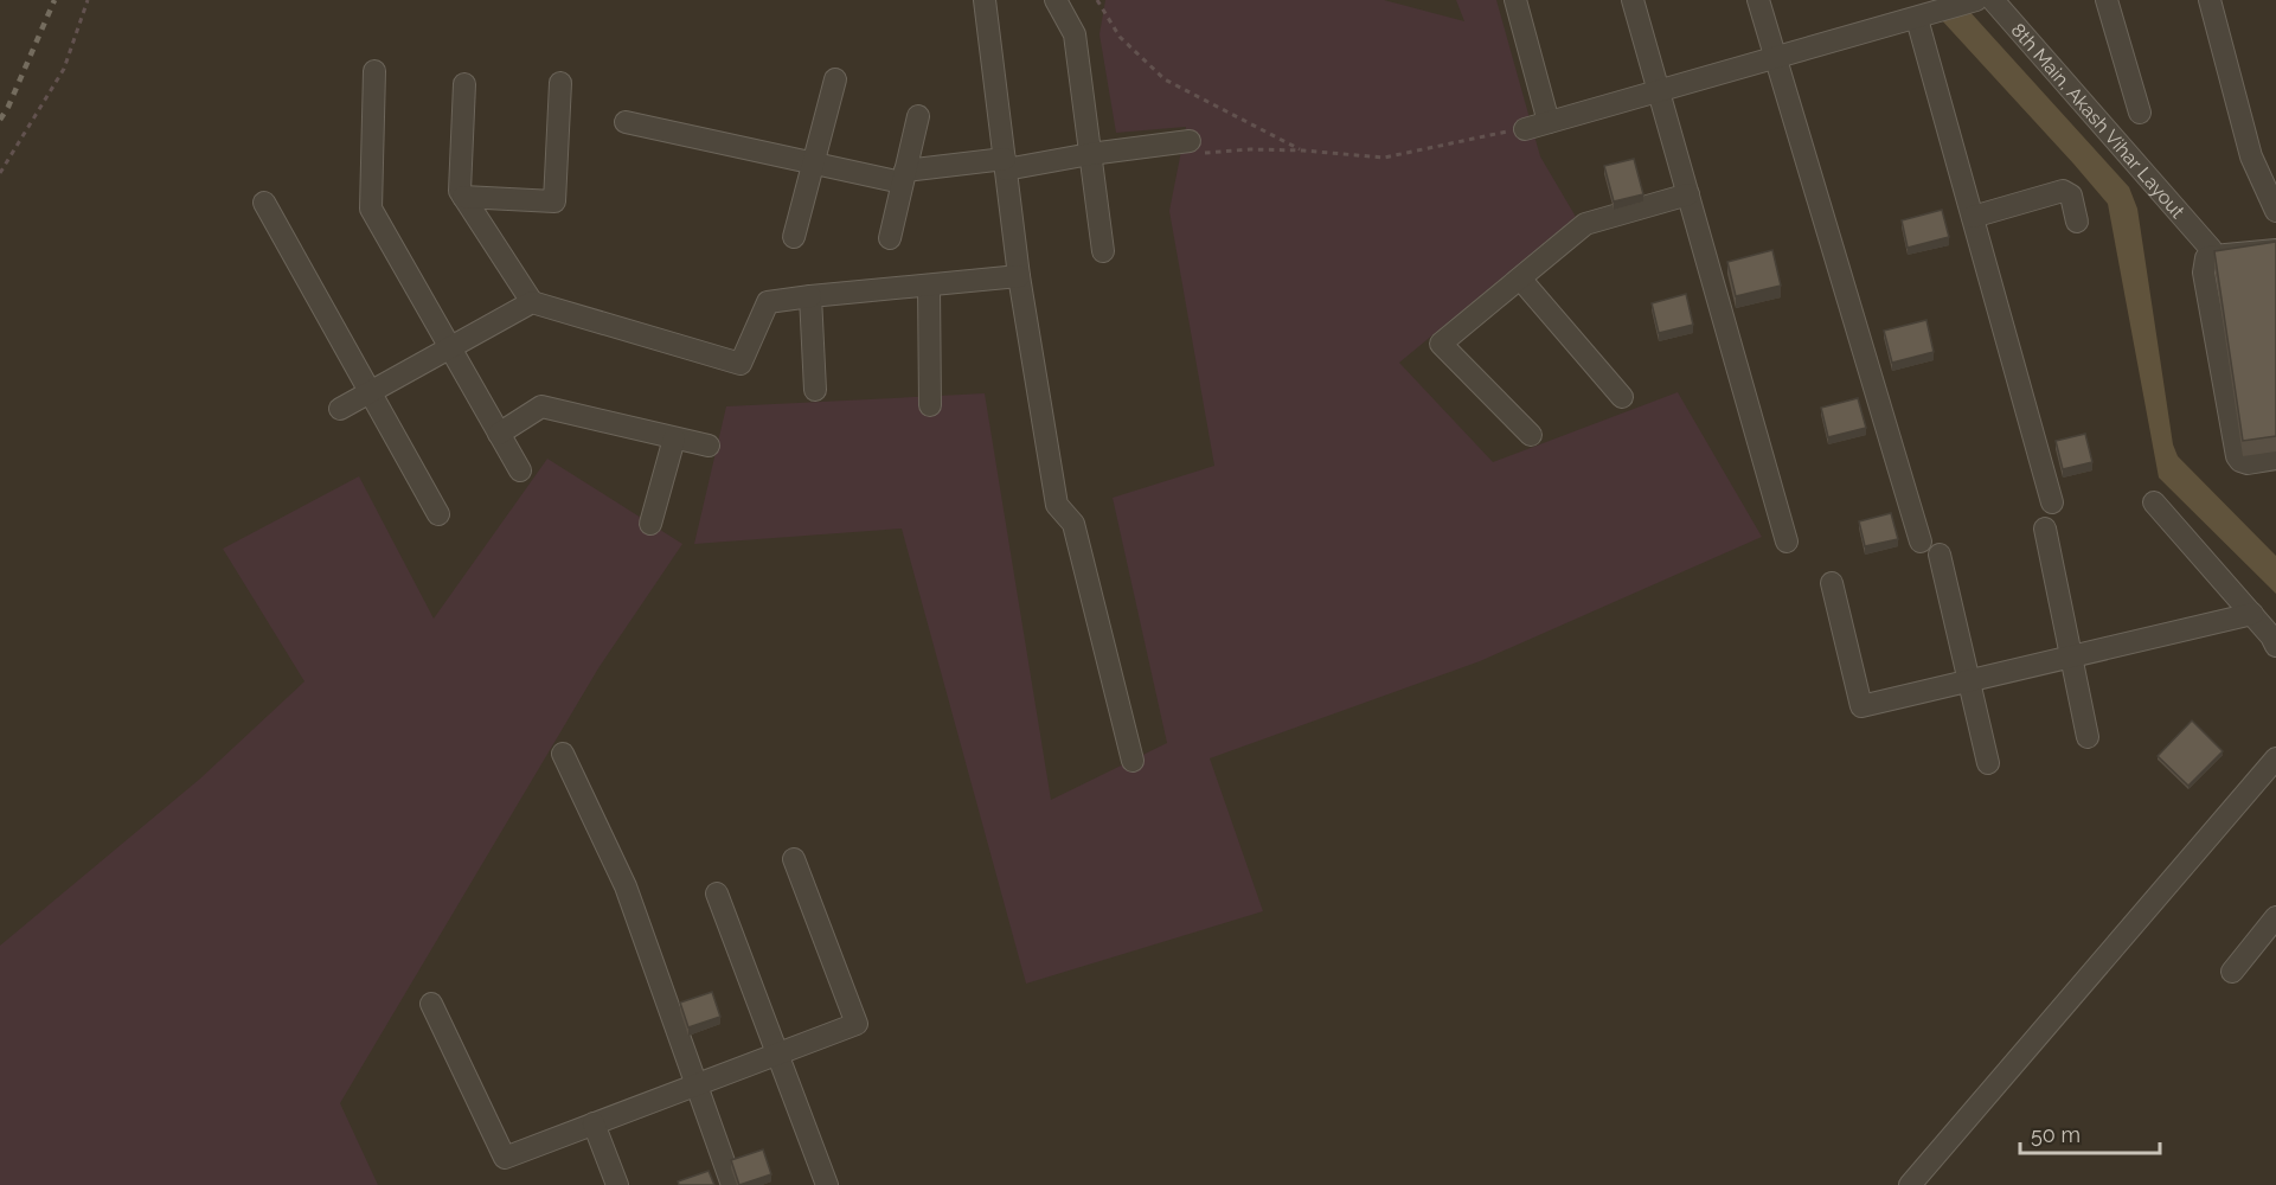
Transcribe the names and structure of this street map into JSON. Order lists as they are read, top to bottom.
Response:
{
  "streets": {
    "street": ["8th Main, Akash Vihar Layout"]
  },
  "scale_bar": "50 m"
}
